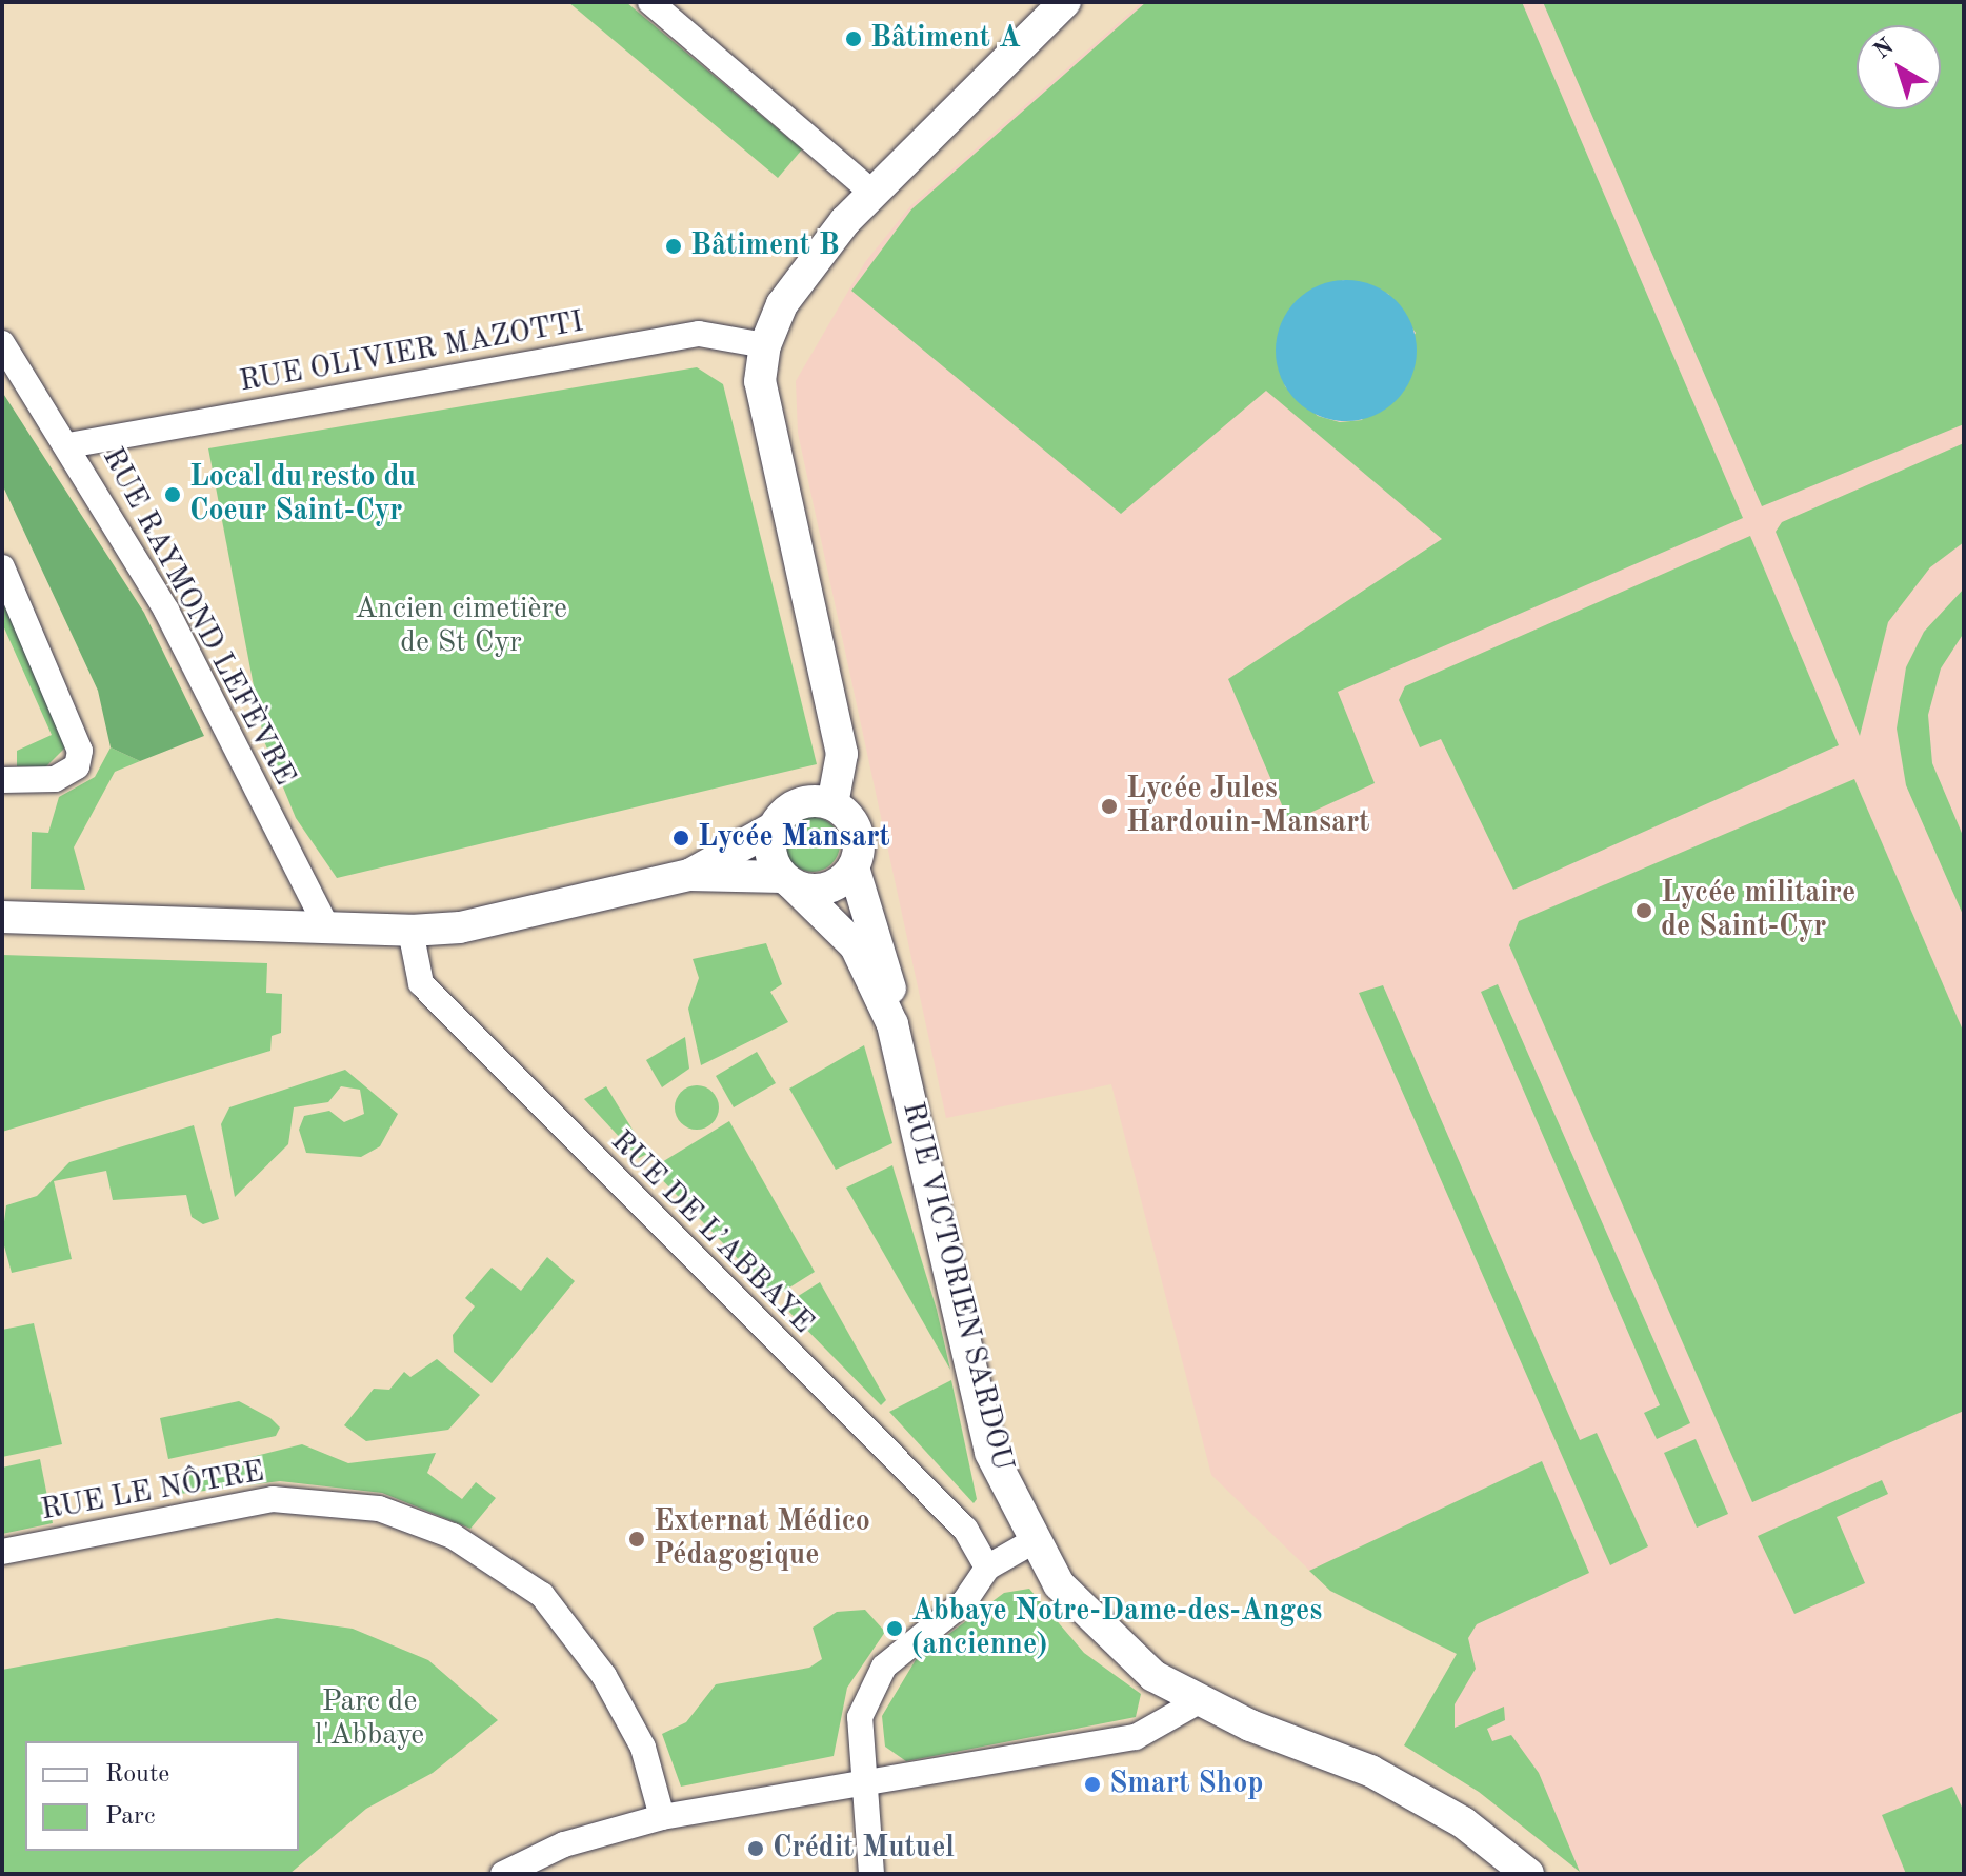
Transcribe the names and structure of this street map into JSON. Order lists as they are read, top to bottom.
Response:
{
  "streets": {
    "street": [
      "RUE OLIVIER MAZOTTI",
      "RUE RAYMOND LEFÈVRE",
      "RUE DE L’ABBAYE",
      "RUE VICTORIEN SARDOU",
      "RUE LE NÔTRE"
    ]
  },
  "crossings": [
    ["RUE OLIVIER MAZOTTI", "RUE RAYMOND LEFÈVRE"]
  ],
  "parks": ["Ancien cimetière de St Cyr", "Parc de l'Abbaye"],
  "places": [
    "Bâtiment A",
    "Bâtiment B",
    "Local du resto du Coeur Saint-Cyr",
    "Lycée Jules Hardouin-Mansart",
    "Lycée Mansart",
    "Lycée militaire de Saint-Cyr",
    "Externat Médico Pédagogique",
    "Abbaye Notre-Dame-des-Anges (ancienne)",
    "Smart Shop",
    "Crédit Mutuel"
  ],
  "legend": ["Route", "Parc"],
  "north": "top left"
}
